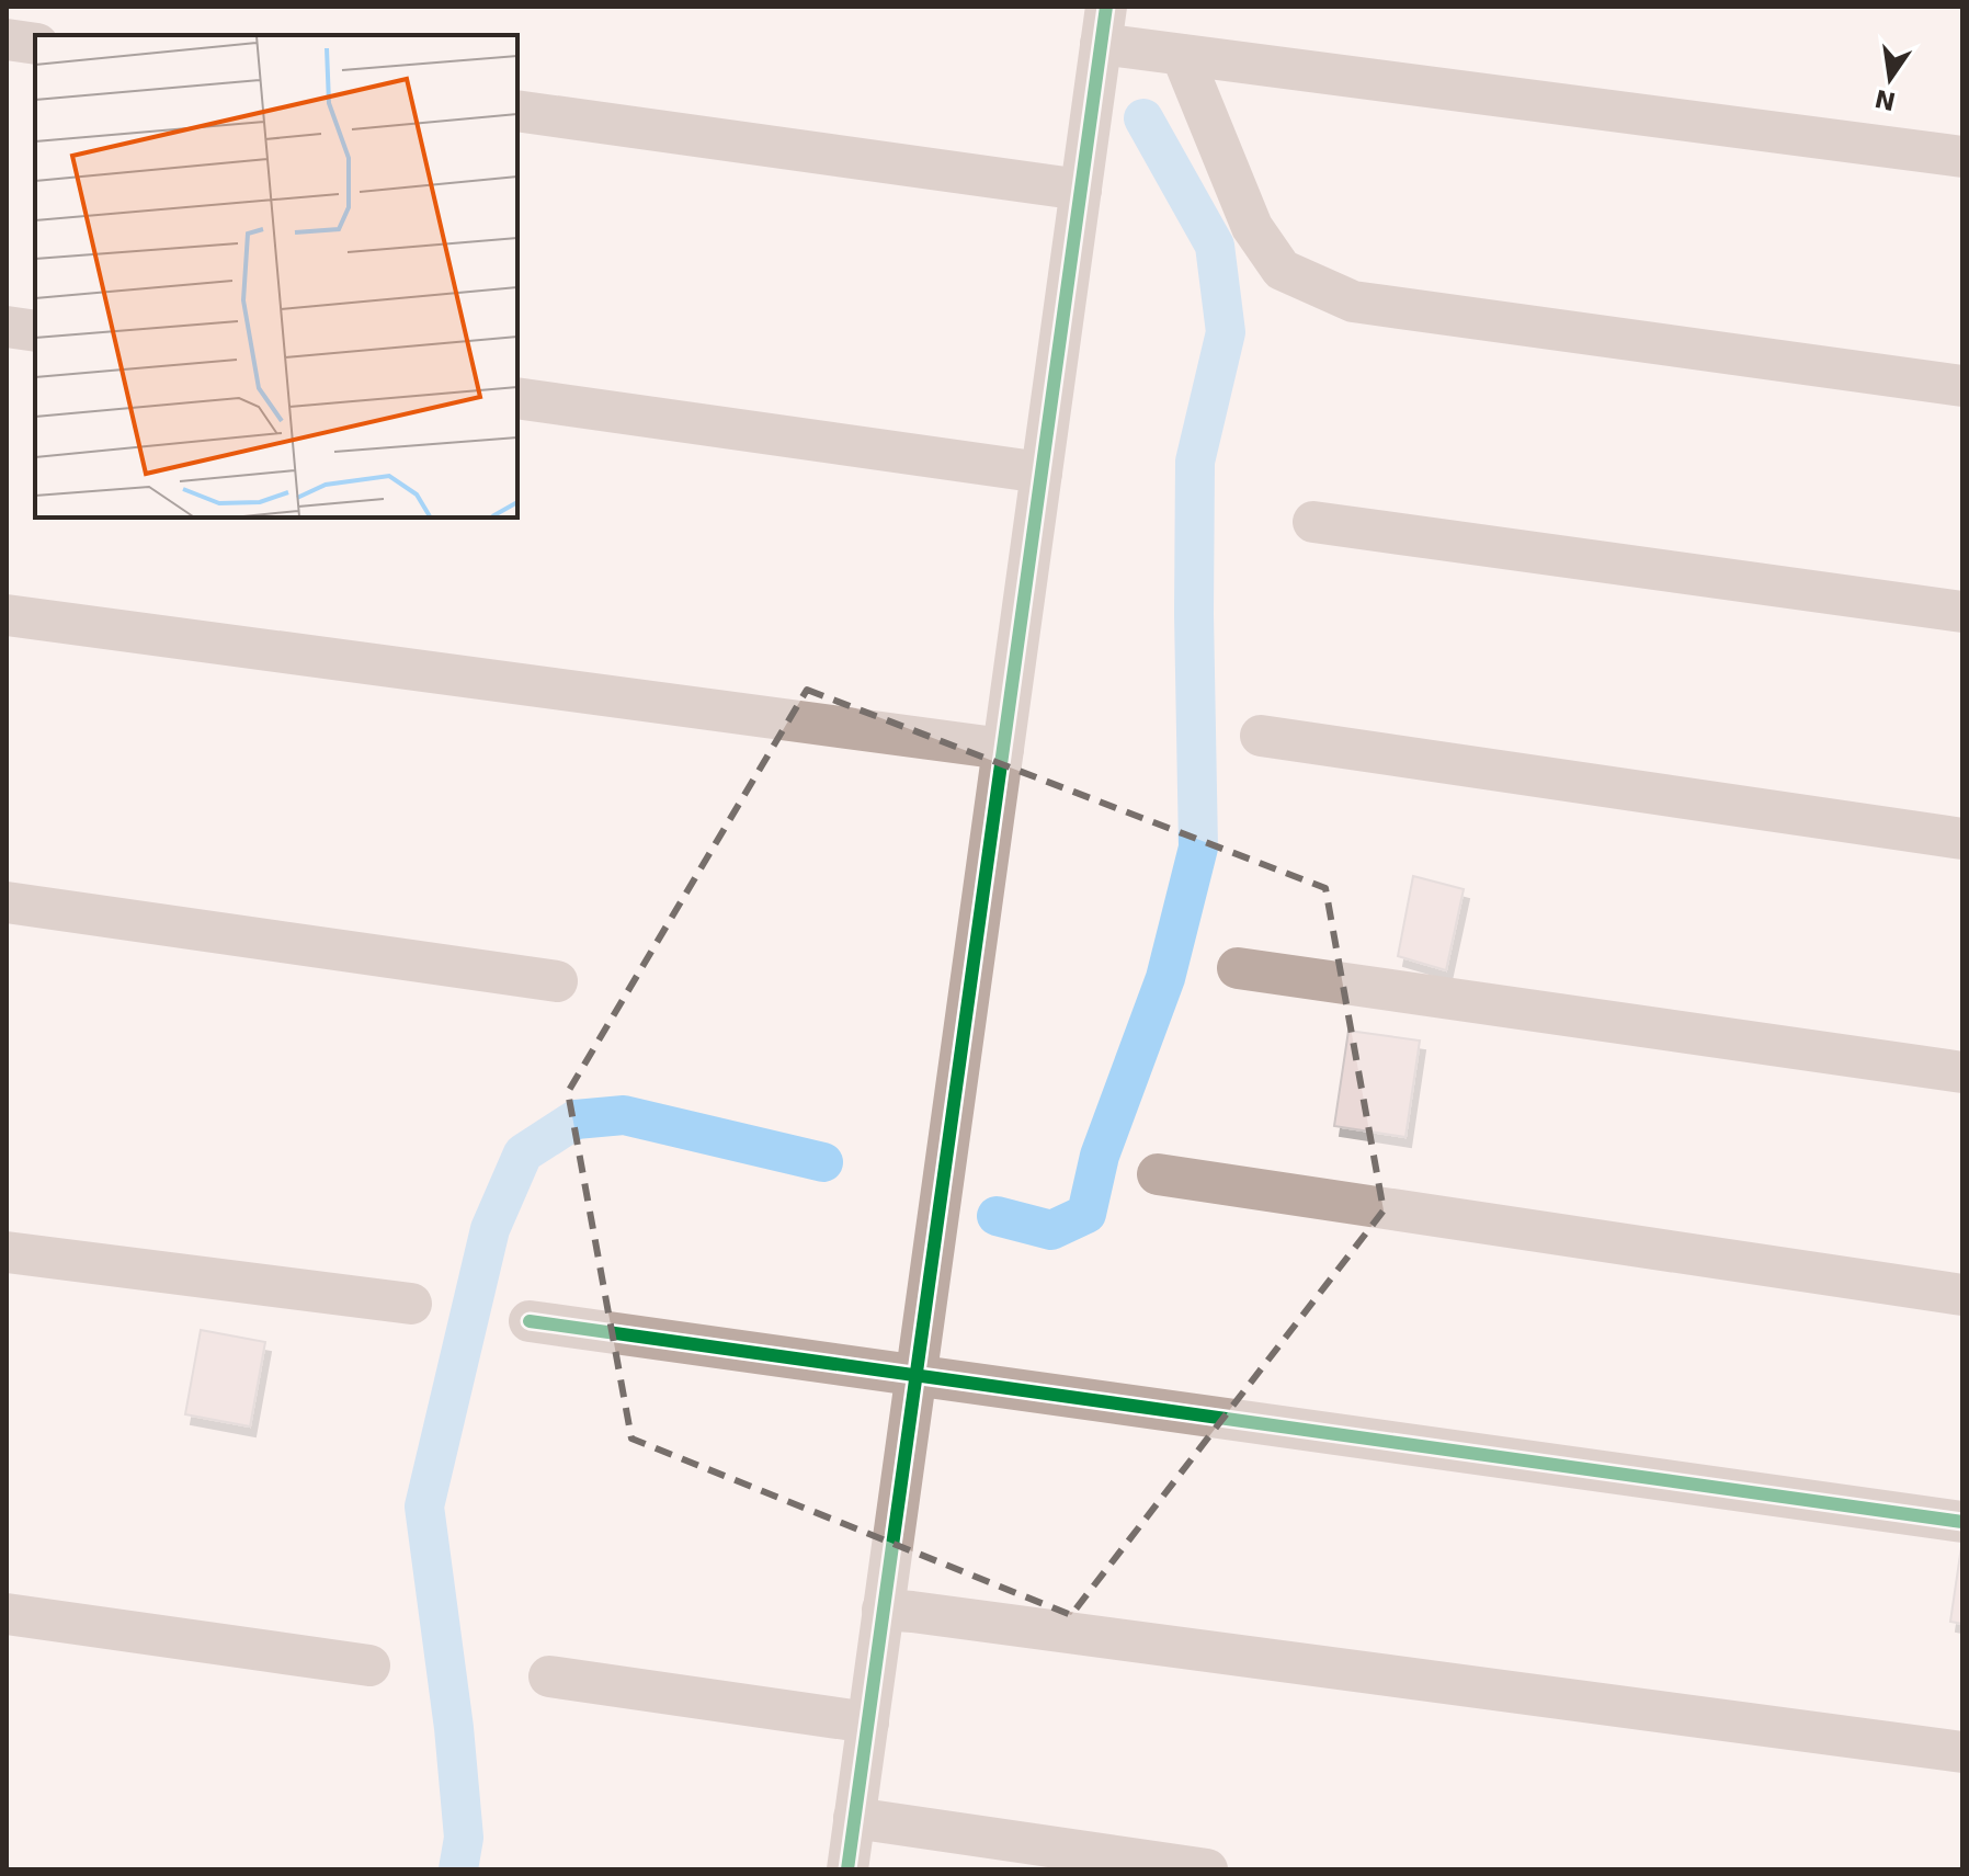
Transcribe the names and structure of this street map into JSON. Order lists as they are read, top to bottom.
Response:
{
  "north": "bottom"
}
